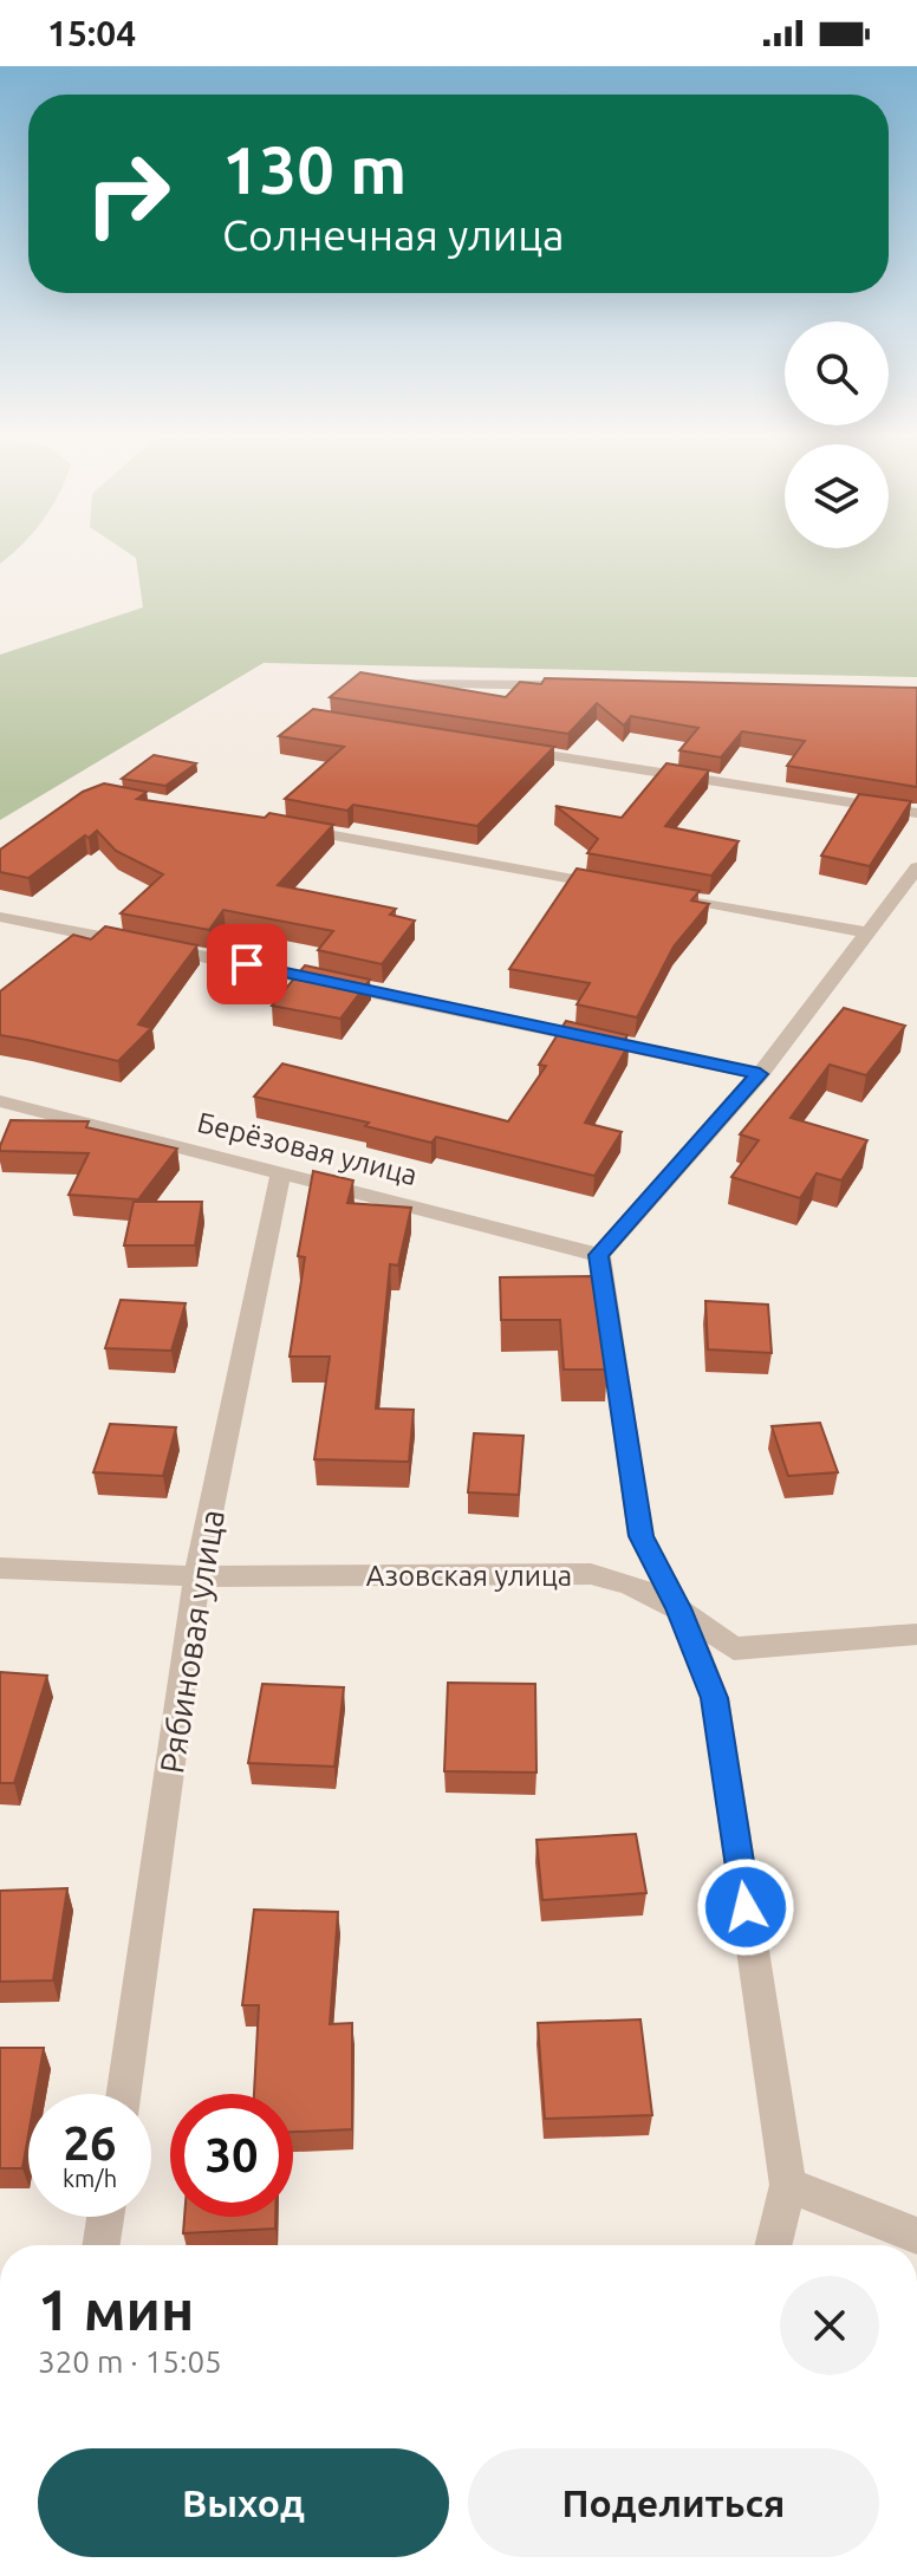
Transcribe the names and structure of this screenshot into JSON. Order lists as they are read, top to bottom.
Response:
{
  "streets": {
    "street": ["Берёзовая улица", "Азовская улица", "Рябиновая улица"]
  },
  "crossings": [
    ["Берёзовая улица", "Рябиновая улица"],
    ["Азовская улица", "Рябиновая улица"]
  ],
  "page": {
    "status": "15:04",
    "turn": ["130 m", "Солнечная улица"],
    "speed": "26 km/h",
    "limit": "30",
    "heading": ["1 мин", "320 m · 15:05"],
    "buttons": ["Выход", "Поделиться"]
  }
}
